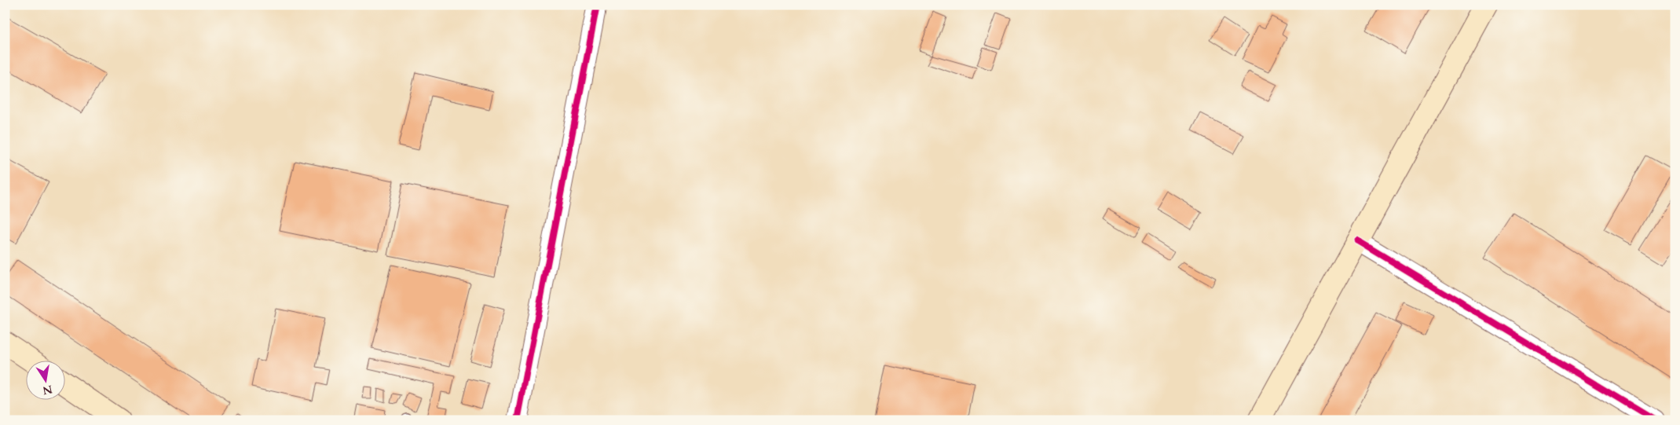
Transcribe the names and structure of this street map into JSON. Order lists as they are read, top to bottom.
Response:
{
  "north": "bottom"
}
